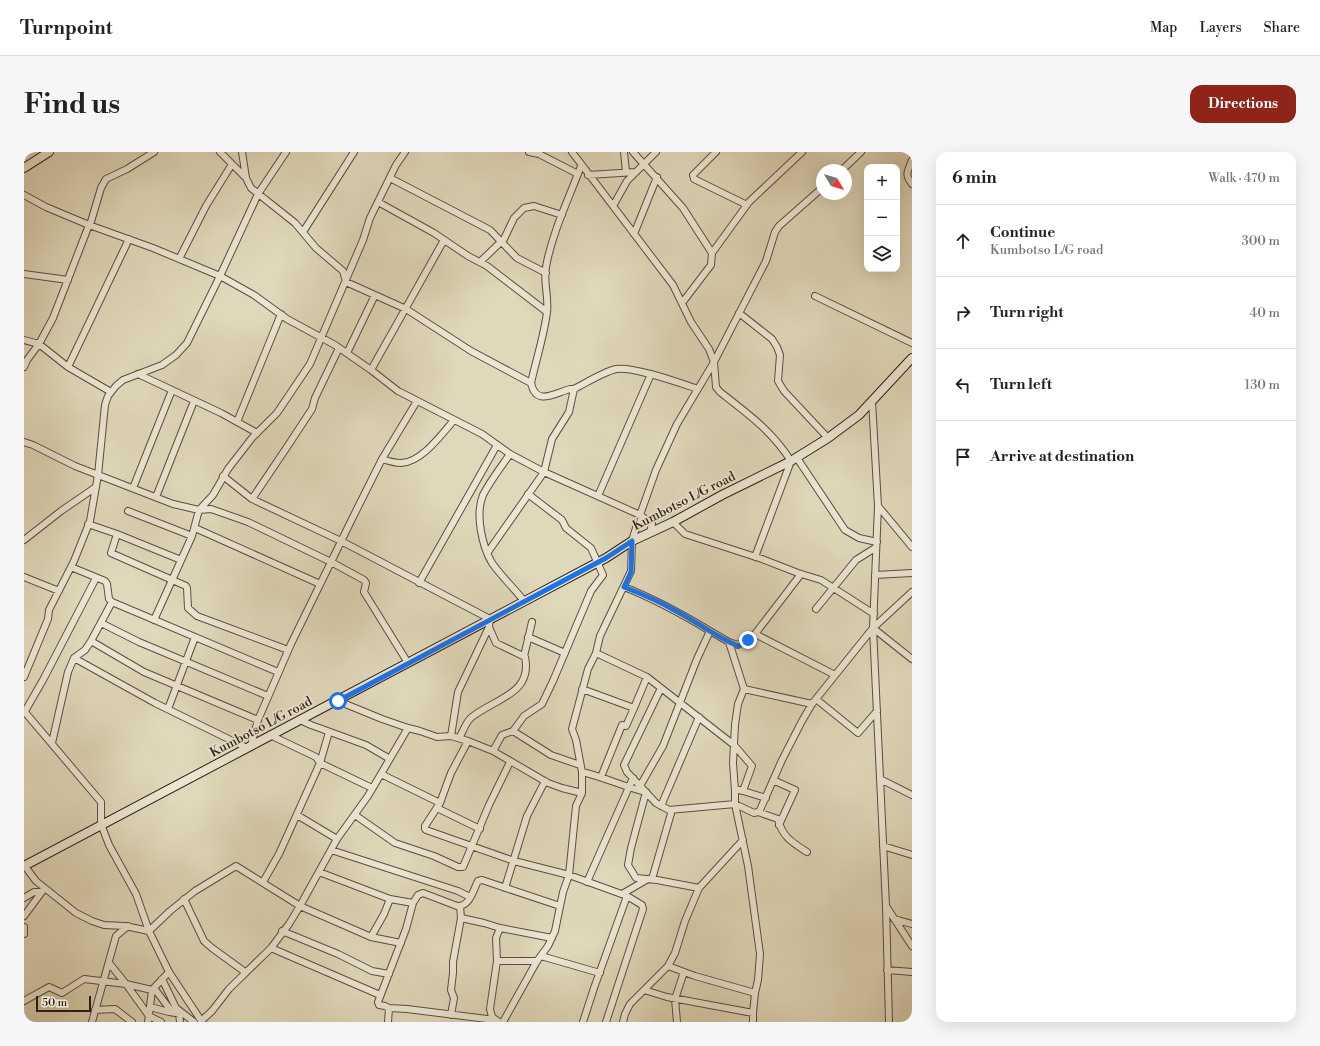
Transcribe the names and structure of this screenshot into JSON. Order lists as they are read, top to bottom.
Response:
{
  "streets": {
    "main road": ["Kumbotso L/G road"]
  },
  "scale_bar": "50 m",
  "north": "bottom right",
  "page": {
    "header": "Turnpoint",
    "nav": ["Map", "Layers", "Share"],
    "buttons": "Directions",
    "title": "Find us",
    "heading": ["6 min", "Walk · 470 m"],
    "map_buttons": ["+", "−"],
    "list": [
      ["Continue", "Kumbotso L/G road", "300 m"],
      ["Turn right", "40 m"],
      ["Turn left", "130 m"],
      "Arrive at destination"
    ],
    "scale": "50 m"
  }
}
